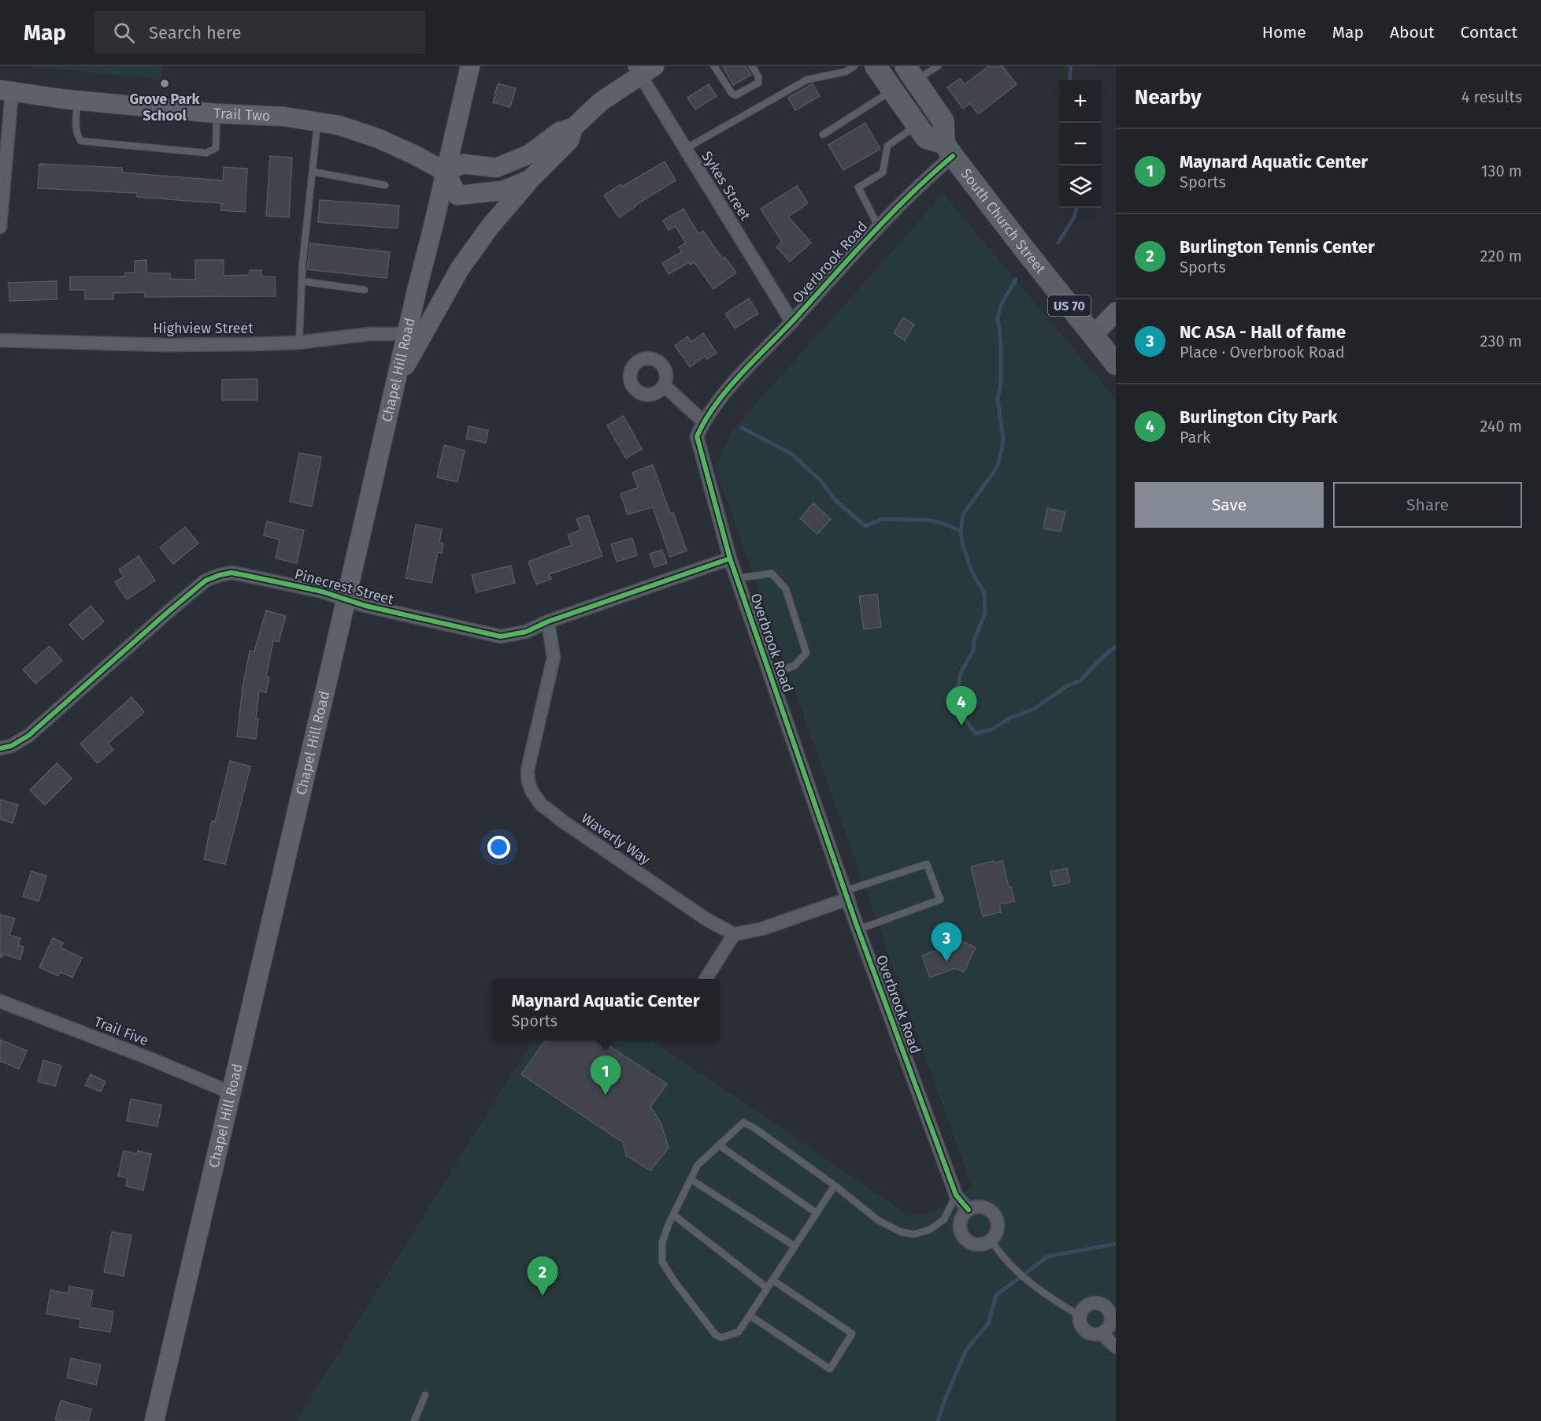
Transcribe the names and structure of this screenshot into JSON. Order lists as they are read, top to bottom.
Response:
{
  "streets": {
    "main road": [
      "Trail Two",
      "South Church Street",
      "US 70",
      "Chapel Hill Road"
    ],
    "street": [
      "Sykes Street",
      "Overbrook Road",
      "Highview Street",
      "Pinecrest Street",
      "Waverly Way",
      "Trail Five"
    ]
  },
  "crossings": [
    ["Trail Two", "Chapel Hill Road"],
    ["Sykes Street", "Overbrook Road"],
    ["South Church Street", "Overbrook Road"],
    ["Overbrook Road", "Pinecrest Street"],
    ["Highview Street", "Chapel Hill Road"],
    ["Chapel Hill Road", "Pinecrest Street"],
    ["Chapel Hill Road", "Trail Five"],
    ["Pinecrest Street", "Waverly Way"]
  ],
  "places": ["Grove Park School"],
  "page": {
    "header": "Map",
    "search": "Search here",
    "nav": [
      "Home",
      "Map",
      "About",
      "Contact"
    ],
    "heading": ["Nearby", "4 results"],
    "map_buttons": ["+", "−"],
    "list": [
      {
        "mark": "1",
        "name": "Maynard Aquatic Center",
        "note": "Sports",
        "value": "130 m"
      },
      {
        "mark": "2",
        "name": "Burlington Tennis Center",
        "note": "Sports",
        "value": "220 m"
      },
      {
        "mark": "3",
        "name": "NC ASA - Hall of fame",
        "note": "Place · Overbrook Road",
        "value": "230 m"
      },
      {
        "mark": "4",
        "name": "Burlington City Park",
        "note": "Park",
        "value": "240 m"
      }
    ],
    "buttons": ["Save", "Share"],
    "pins": [
      "4",
      "3",
      "1",
      "2"
    ],
    "popup": ["Maynard Aquatic Center", "Sports"]
  }
}
